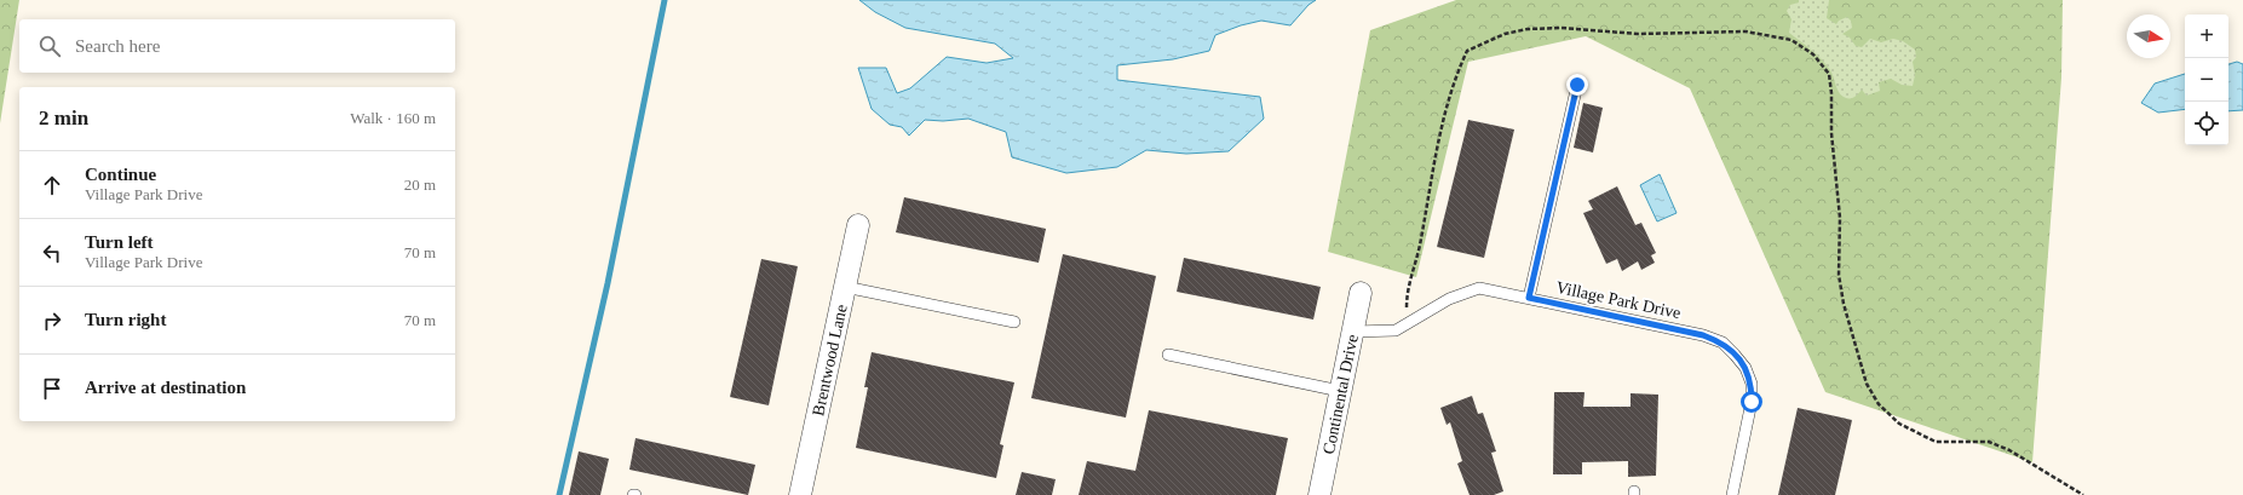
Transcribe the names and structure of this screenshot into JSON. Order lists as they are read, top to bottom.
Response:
{
  "streets": {
    "street": ["Brentwood Lane", "Continental Drive"],
    "lane": ["Village Park Drive"]
  },
  "crossings": [
    ["Village Park Drive", "Continental Drive"]
  ],
  "north": "right",
  "page": {
    "map_buttons": ["+", "−"],
    "search": "Search here",
    "heading": ["2 min", "Walk · 160 m"],
    "list": [
      ["Continue", "Village Park Drive", "20 m"],
      ["Turn left", "Village Park Drive", "70 m"],
      ["Turn right", "70 m"],
      "Arrive at destination"
    ]
  }
}
